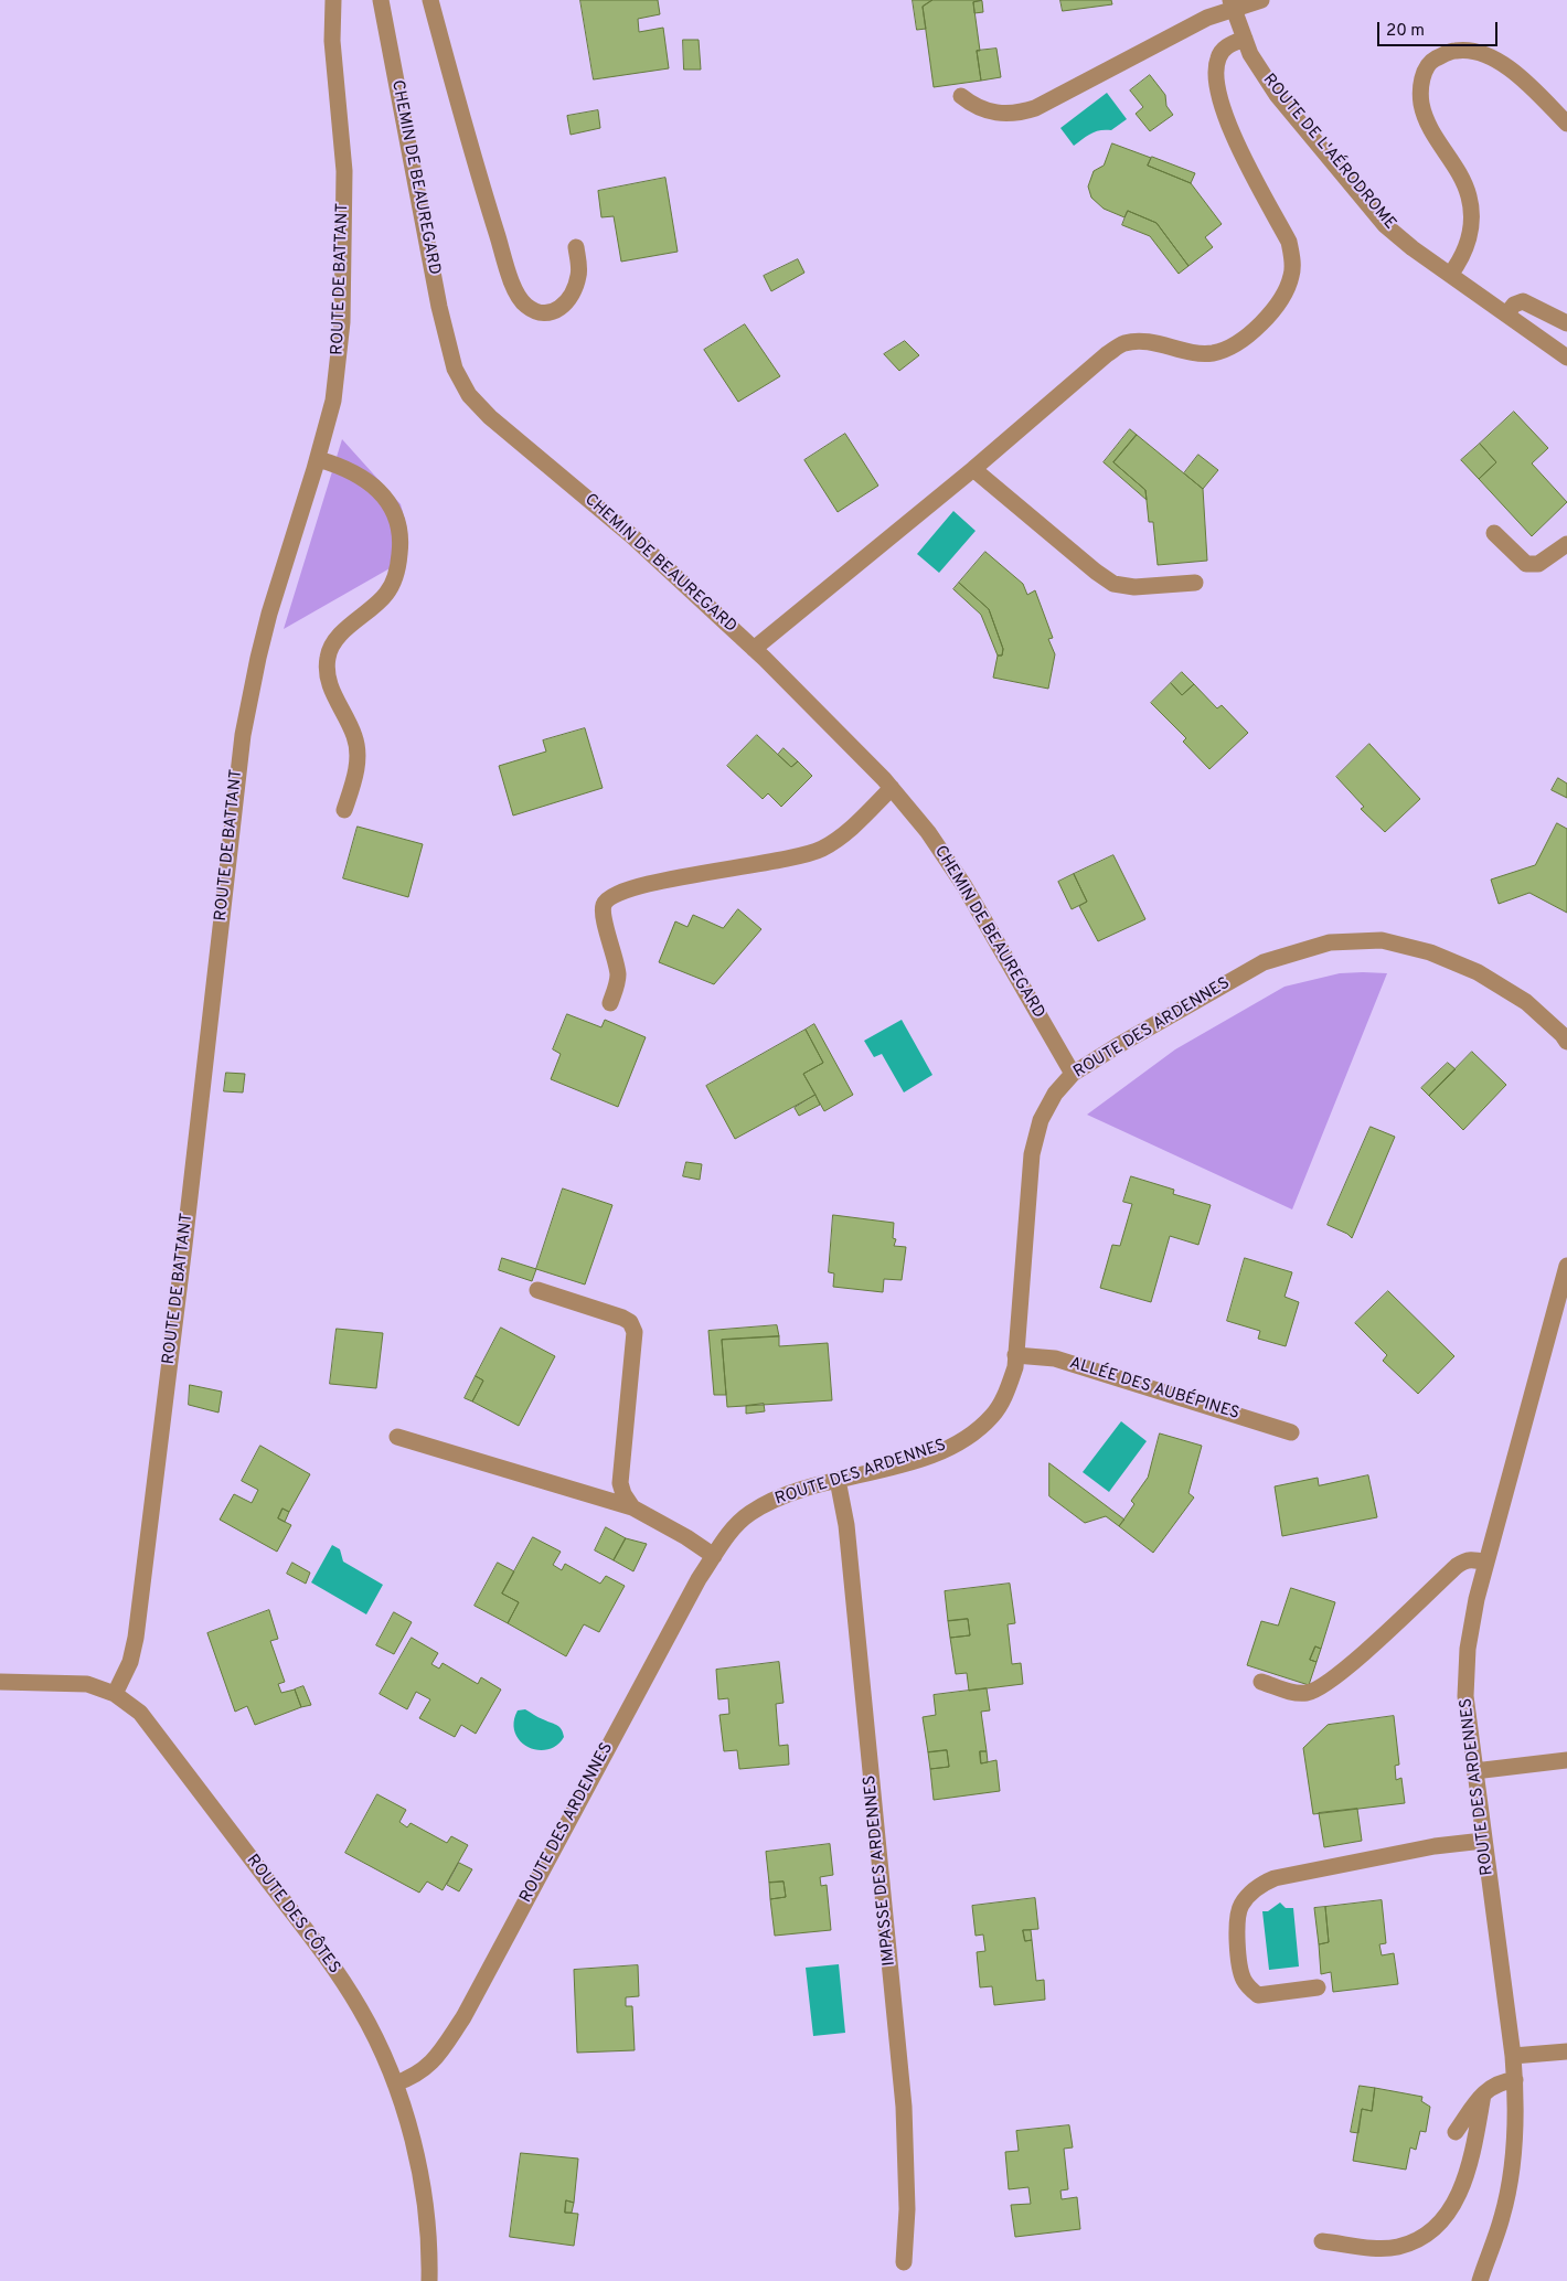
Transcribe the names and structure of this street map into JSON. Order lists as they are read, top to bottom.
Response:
{
  "streets": {
    "street": [
      "ROUTE DE L'AÉRODROME",
      "CHEMIN DE BEAUREGARD",
      "ROUTE DE BATTANT",
      "ROUTE DES ARDENNES",
      "ALLÉE DES AUBÉPINES",
      "IMPASSE DES ARDENNES",
      "ROUTE DES CÔTES"
    ]
  },
  "crossings": [
    ["CHEMIN DE BEAUREGARD", "ROUTE DES ARDENNES"],
    ["ROUTE DE BATTANT", "ROUTE DES CÔTES"],
    ["ROUTE DES ARDENNES", "ALLÉE DES AUBÉPINES"],
    ["ROUTE DES ARDENNES", "IMPASSE DES ARDENNES"],
    ["ROUTE DES ARDENNES", "ROUTE DES CÔTES"]
  ],
  "scale_bar": "20 m"
}
